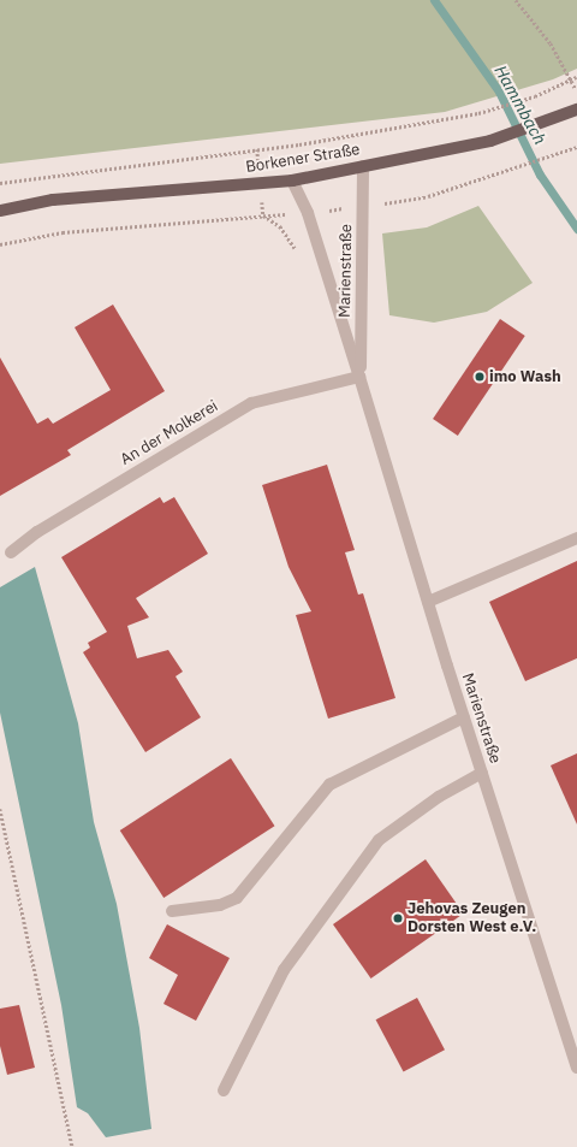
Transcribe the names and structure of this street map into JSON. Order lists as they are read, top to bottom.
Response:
{
  "streets": {
    "main road": ["Borkener Straße"],
    "street": ["Marienstraße", "An der Molkerei"]
  },
  "crossings": [
    ["Borkener Straße", "Marienstraße"],
    ["Marienstraße", "An der Molkerei"]
  ],
  "water": ["Hammbach"],
  "places": ["imo Wash", "Jehovas Zeugen Dorsten West e.V."]
}
